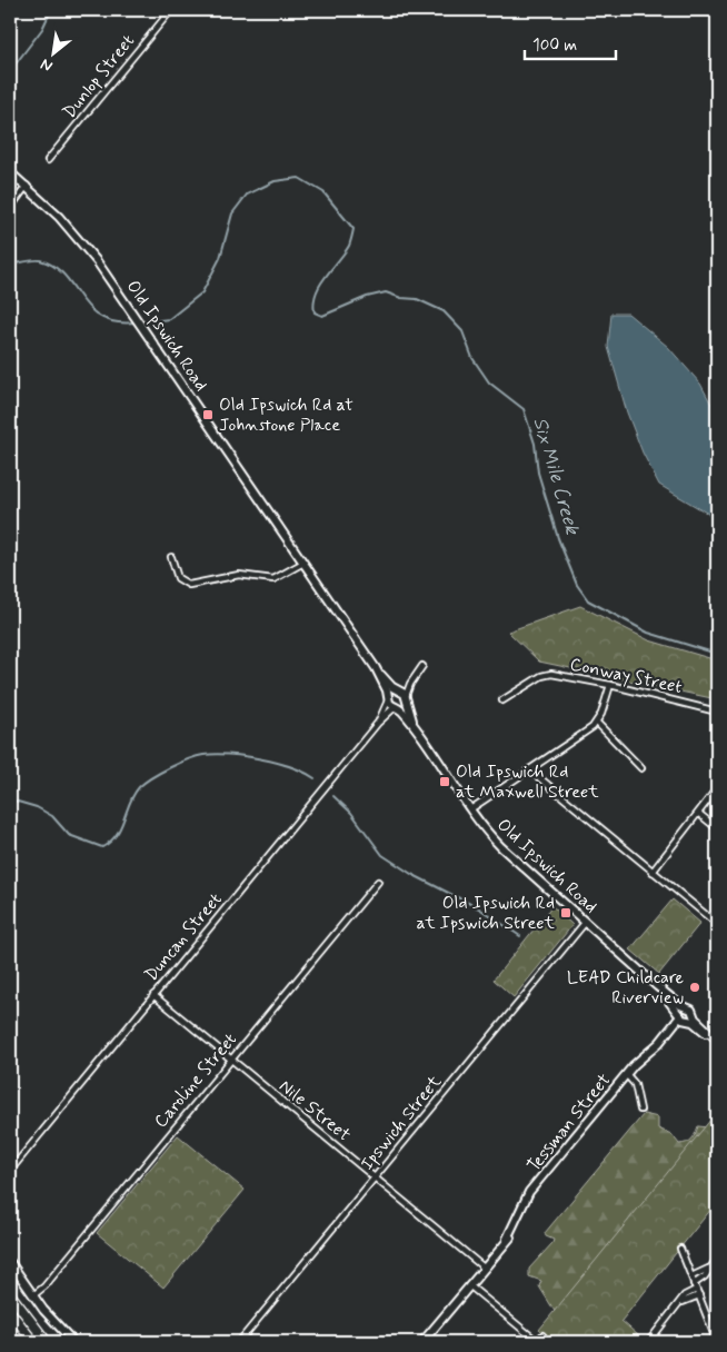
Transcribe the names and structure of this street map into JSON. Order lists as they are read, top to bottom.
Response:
{
  "streets": {
    "main road": ["Old Ipswich Road", "Tessman Street"],
    "street": [
      "Dunlop Street",
      "Conway Street",
      "Duncan Street",
      "Caroline Street",
      "Nile Street",
      "Ipswich Street"
    ]
  },
  "crossings": [
    ["Old Ipswich Road", "Duncan Street"],
    ["Old Ipswich Road", "Ipswich Street"],
    ["Old Ipswich Road", "Tessman Street"],
    ["Duncan Street", "Nile Street"],
    ["Caroline Street", "Nile Street"],
    ["Nile Street", "Ipswich Street"],
    ["Nile Street", "Tessman Street"]
  ],
  "water": ["Six Mile Creek"],
  "places": {
    "transit": ["Old Ipswich Rd at Johnstone Place", "Old Ipswich Rd at Maxwell Street", "Old Ipswich Rd at Ipswich Street"],
    "other": ["LEAD Childcare Riverview"]
  },
  "scale_bar": "100 m",
  "north": "bottom left"
}
